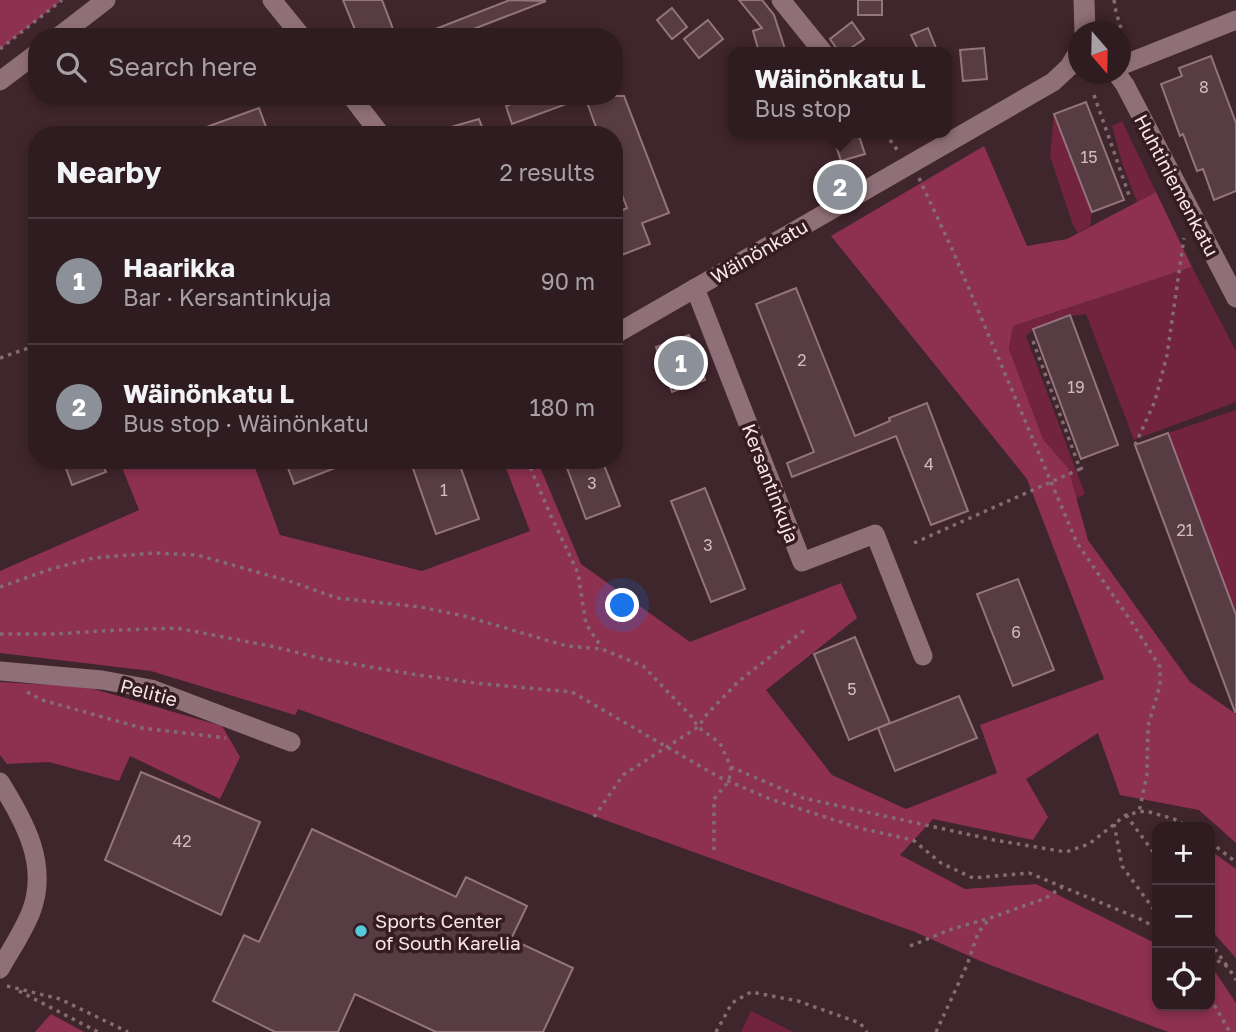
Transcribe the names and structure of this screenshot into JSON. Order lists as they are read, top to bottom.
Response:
{
  "streets": {
    "street": [
      "Huhtiniemenkatu",
      "Wäinönkatu",
      "Kersantinkuja",
      "Pelitie"
    ]
  },
  "crossings": [
    ["Wäinönkatu", "Kersantinkuja"]
  ],
  "places": ["Sports Center of South Karelia"],
  "house_numbers": [
    "8",
    "15",
    "2",
    "19",
    "4",
    "3",
    "1",
    "21",
    "3",
    "6",
    "5",
    "42"
  ],
  "north": "bottom",
  "page": {
    "search": "Search here",
    "popup": ["Wäinönkatu L", "Bus stop"],
    "heading": ["Nearby", "2 results"],
    "pins": ["2", "1"],
    "list": [
      {
        "mark": "1",
        "name": "Haarikka",
        "note": "Bar · Kersantinkuja",
        "value": "90 m"
      },
      {
        "mark": "2",
        "name": "Wäinönkatu L",
        "note": "Bus stop · Wäinönkatu",
        "value": "180 m"
      }
    ],
    "map_buttons": ["+", "−"]
  }
}
